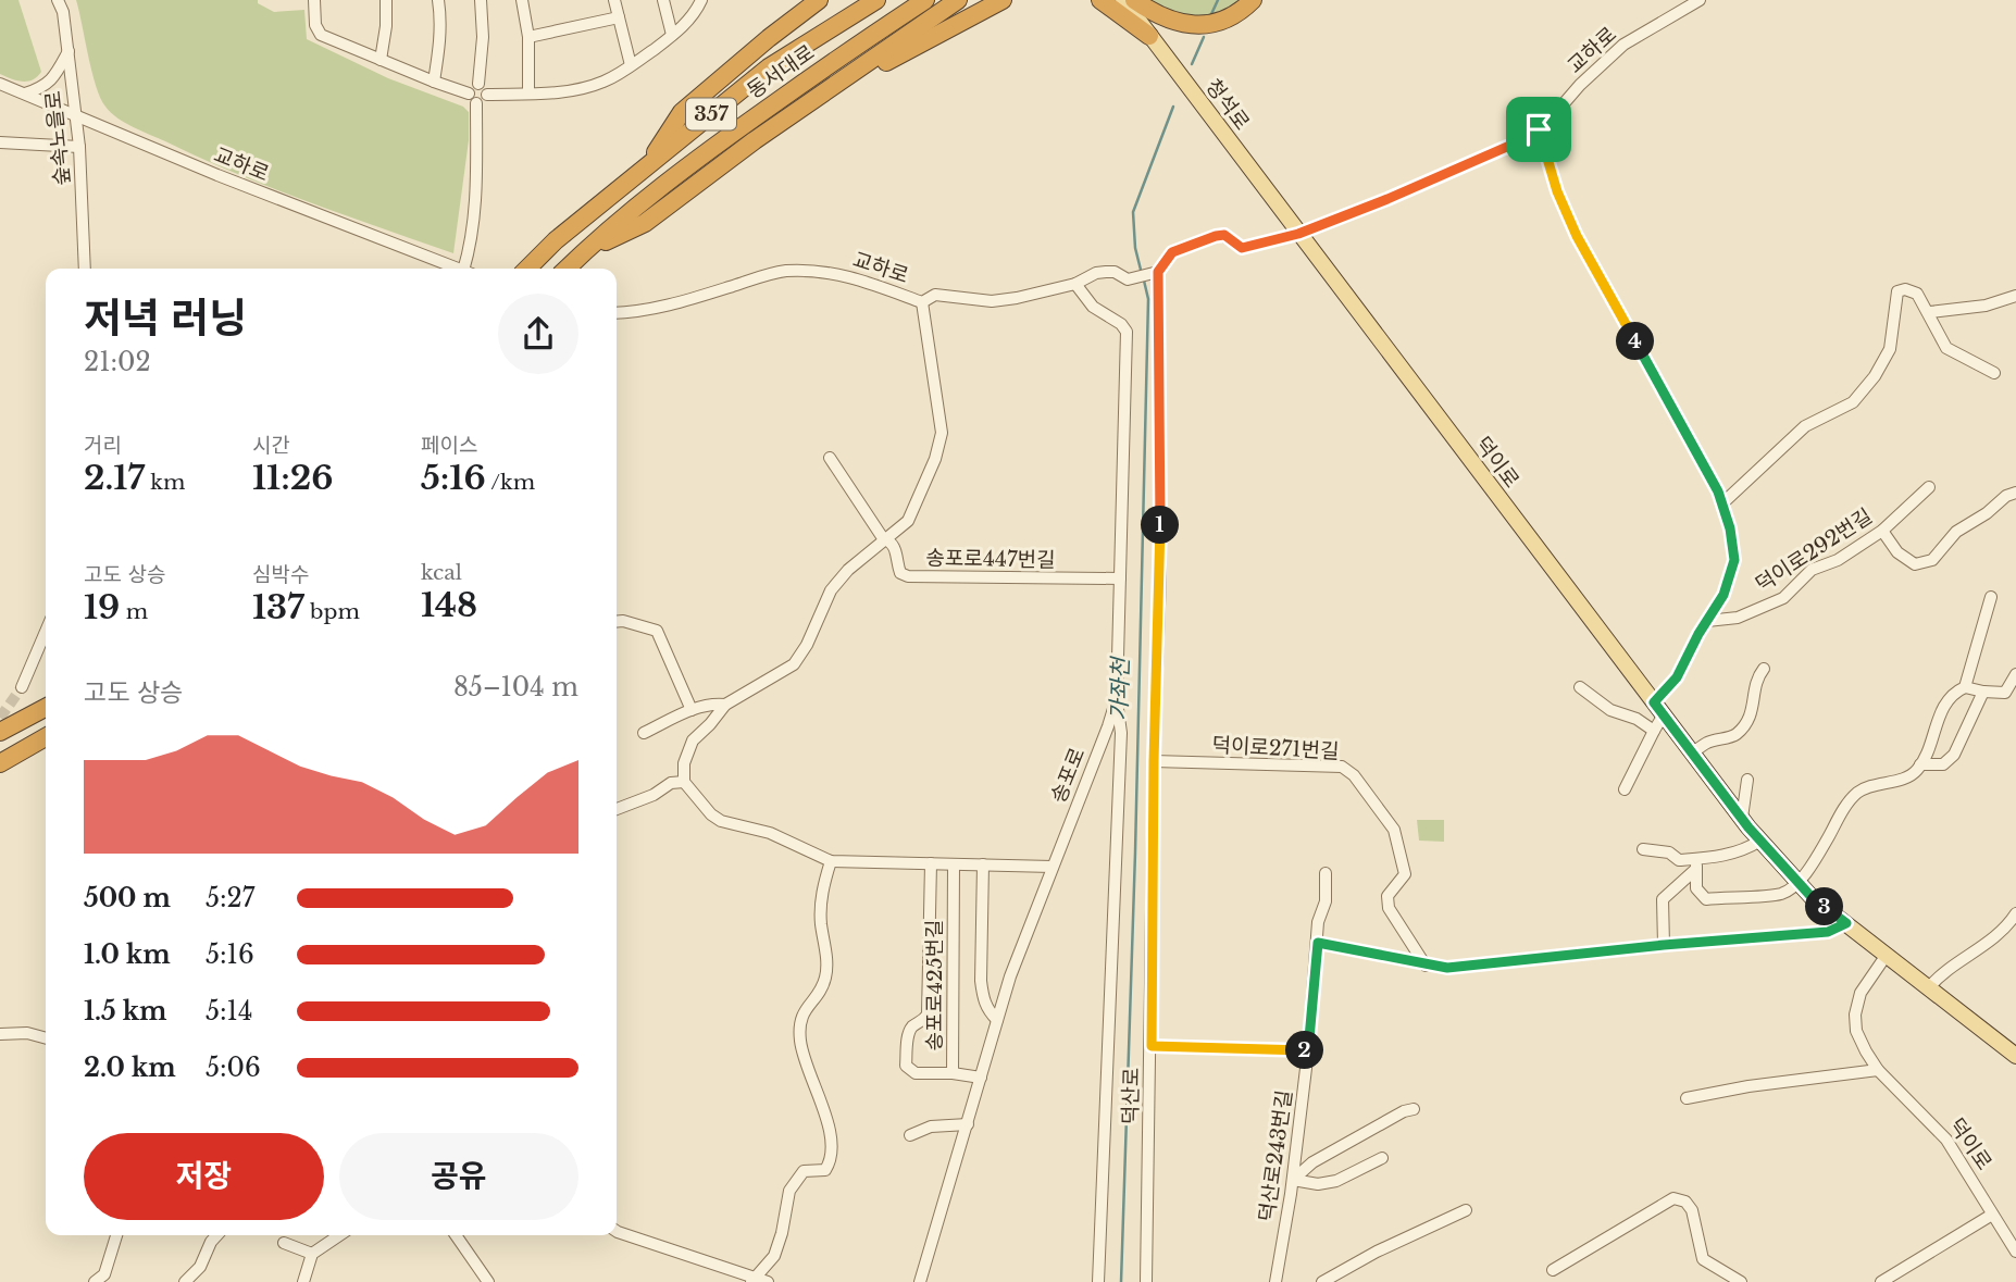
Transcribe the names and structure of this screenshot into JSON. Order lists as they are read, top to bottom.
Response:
{
  "streets": {
    "highway": ["동서대로", "357"],
    "main road": ["청석로", "덕이로"],
    "street": [
      "교하로",
      "숲속노을로",
      "덕이로292번길",
      "송포로447번길",
      "덕이로271번길",
      "송포로",
      "송포로425번길",
      "덕산로",
      "덕산로243번길"
    ]
  },
  "crossings": [
    ["교하로", "청석로"],
    ["교하로", "숲속노을로"],
    ["교하로", "덕이로"],
    ["교하로", "덕이로292번길"],
    ["교하로", "송포로447번길"],
    ["교하로", "송포로"],
    ["교하로", "덕산로"],
    ["동서대로", "357"],
    ["청석로", "덕이로"],
    ["덕이로", "덕이로292번길"],
    ["송포로447번길", "송포로"],
    ["덕이로271번길", "덕산로"],
    ["송포로", "덕산로"]
  ],
  "water": ["가좌천"],
  "page": {
    "heading": ["저녁 러닝", "21:02"],
    "pins": [
      "4",
      "1",
      "3",
      "2"
    ],
    "stats": [
      ["거리", "2.17 km"],
      ["시간", "11:26"],
      ["페이스", "5:16 /km"],
      ["고도 상승", "19 m"],
      ["심박수", "137 bpm"],
      ["kcal", "148"]
    ],
    "chart": ["고도 상승", "85–104 m"],
    "list": [
      {
        "name": "500 m",
        "note": "5:27"
      },
      {
        "name": "1.0 km",
        "note": "5:16"
      },
      {
        "name": "1.5 km",
        "note": "5:14"
      },
      {
        "name": "2.0 km",
        "note": "5:06"
      }
    ],
    "buttons": ["저장", "공유"]
  }
}
